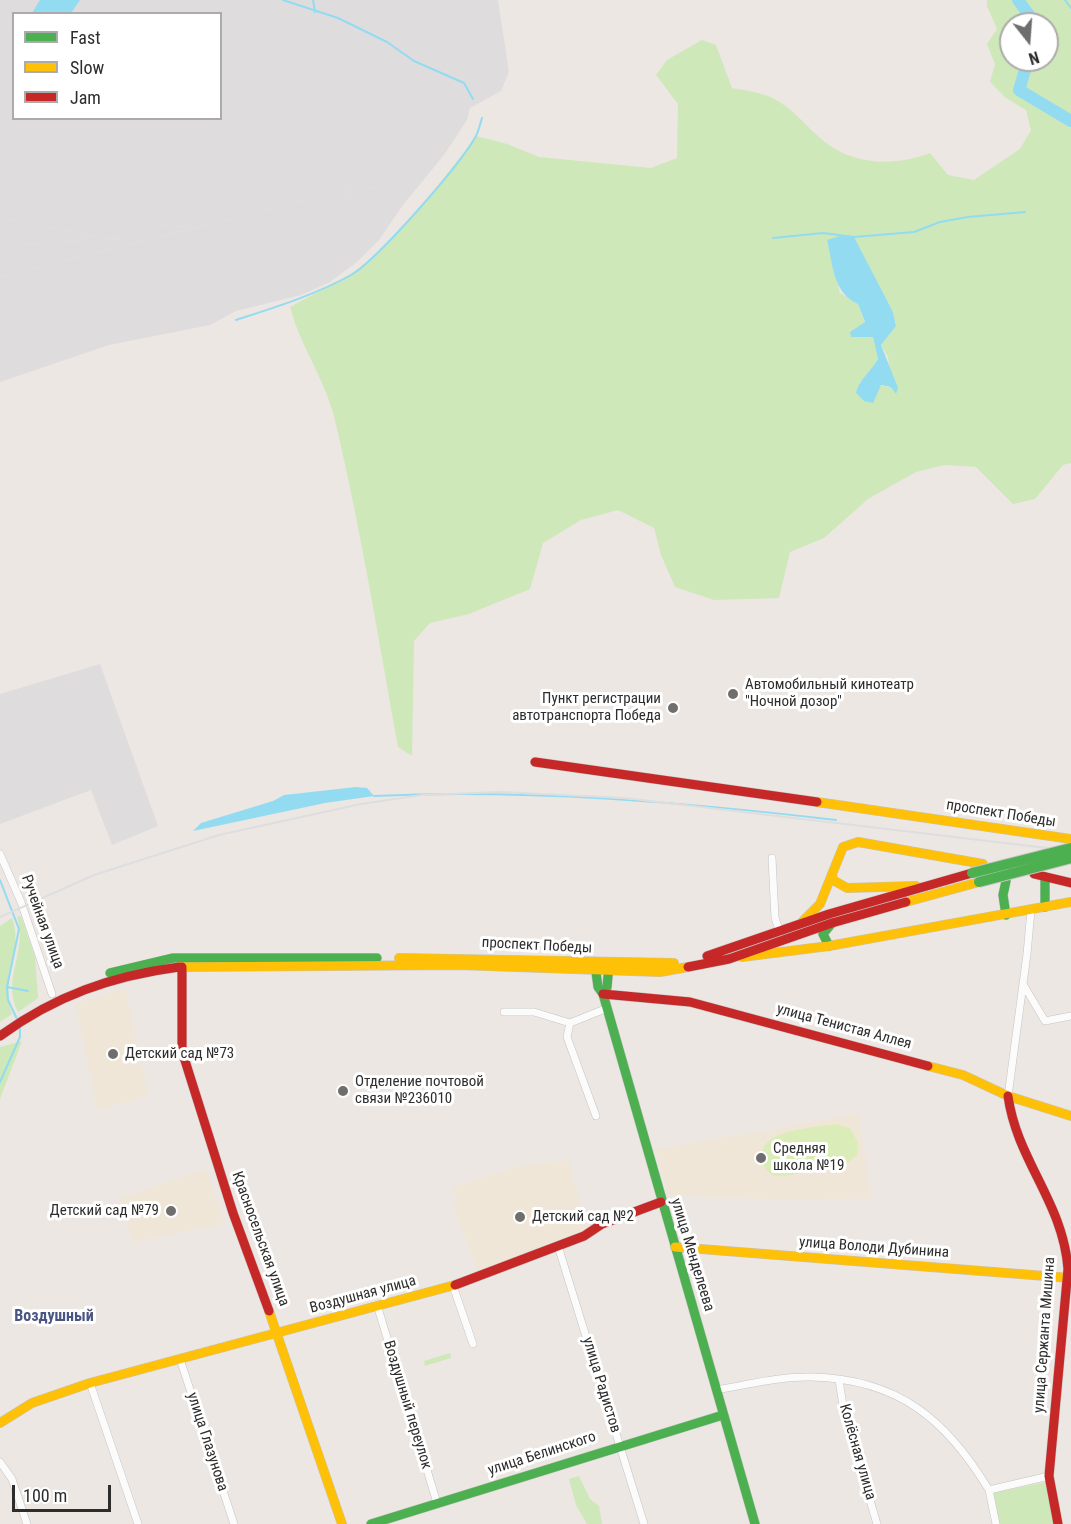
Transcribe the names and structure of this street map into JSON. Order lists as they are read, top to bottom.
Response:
{
  "streets": {
    "street": [
      "проспект Победы",
      "Ручейная улица",
      "улица Тенистая Аллея",
      "Красносельская улица",
      "улица Володи Дубинина",
      "улица Менделеева",
      "Воздушная улица",
      "улица Сержанта Мишина",
      "улица Радистов",
      "Воздушный переулок",
      "улица Глазунова",
      "Колёсная улица",
      "улица Белинского"
    ]
  },
  "crossings": [
    ["проспект Победы", "Ручейная улица"],
    ["проспект Победы", "Красносельская улица"],
    ["проспект Победы", "улица Менделеева"],
    ["улица Тенистая Аллея", "улица Менделеева"],
    ["улица Тенистая Аллея", "улица Сержанта Мишина"],
    ["Красносельская улица", "Воздушная улица"],
    ["улица Володи Дубинина", "улица Менделеева"],
    ["улица Володи Дубинина", "улица Сержанта Мишина"],
    ["улица Менделеева", "Воздушная улица"],
    ["улица Менделеева", "улица Белинского"],
    ["Воздушная улица", "улица Радистов"],
    ["Воздушная улица", "Воздушный переулок"],
    ["Воздушная улица", "улица Глазунова"],
    ["улица Радистов", "улица Белинского"],
    ["Воздушный переулок", "улица Белинского"]
  ],
  "districts": ["Воздушный"],
  "places": [
    "Автомобильный кинотеатр \"Ночной дозор\"",
    "Пункт регистрации автотранспорта Победа",
    "Детский сад №73",
    "Отделение почтовой связи №236010",
    "Средняя школа №19",
    "Детский сад №79",
    "Детский сад №2"
  ],
  "legend": ["Fast", "Slow", "Jam"],
  "scale_bar": "100 m",
  "north": "bottom"
}
